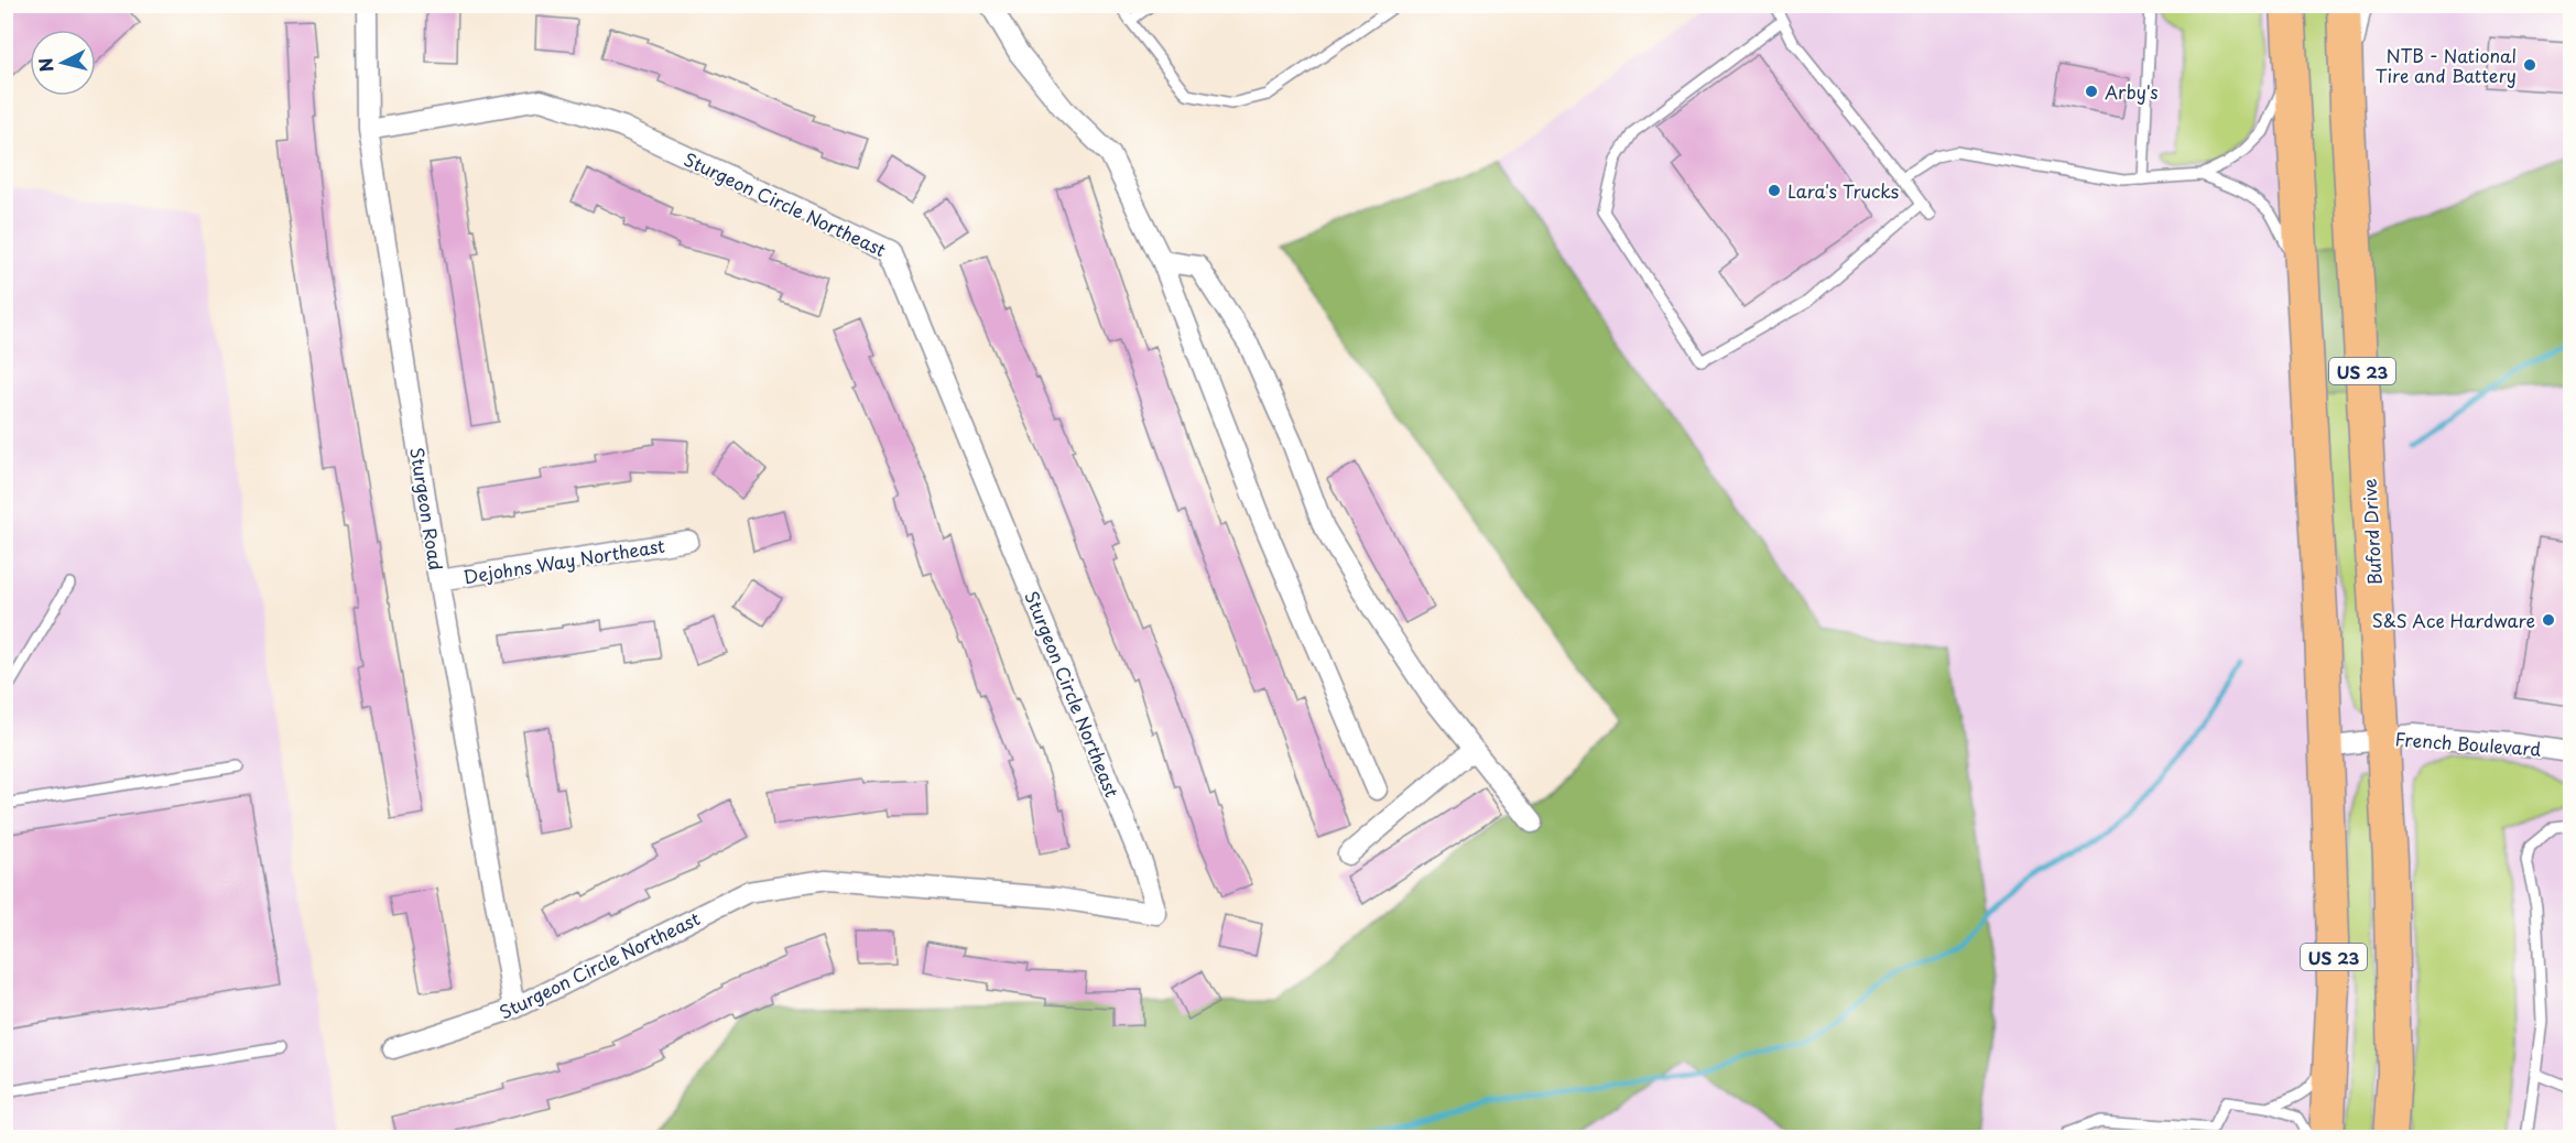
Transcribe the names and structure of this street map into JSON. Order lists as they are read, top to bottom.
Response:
{
  "streets": {
    "highway": ["US 23", "Buford Drive"],
    "street": [
      "Sturgeon Circle Northeast",
      "Sturgeon Road",
      "Dejohns Way Northeast",
      "French Boulevard"
    ]
  },
  "crossings": [
    ["Sturgeon Circle Northeast", "Sturgeon Road"],
    ["US 23", "French Boulevard"],
    ["Sturgeon Road", "Dejohns Way Northeast"],
    ["Buford Drive", "French Boulevard"]
  ],
  "places": [
    "NTB - National Tire and Battery",
    "Arby's",
    "Lara's Trucks",
    "S&S Ace Hardware"
  ],
  "north": "left"
}
